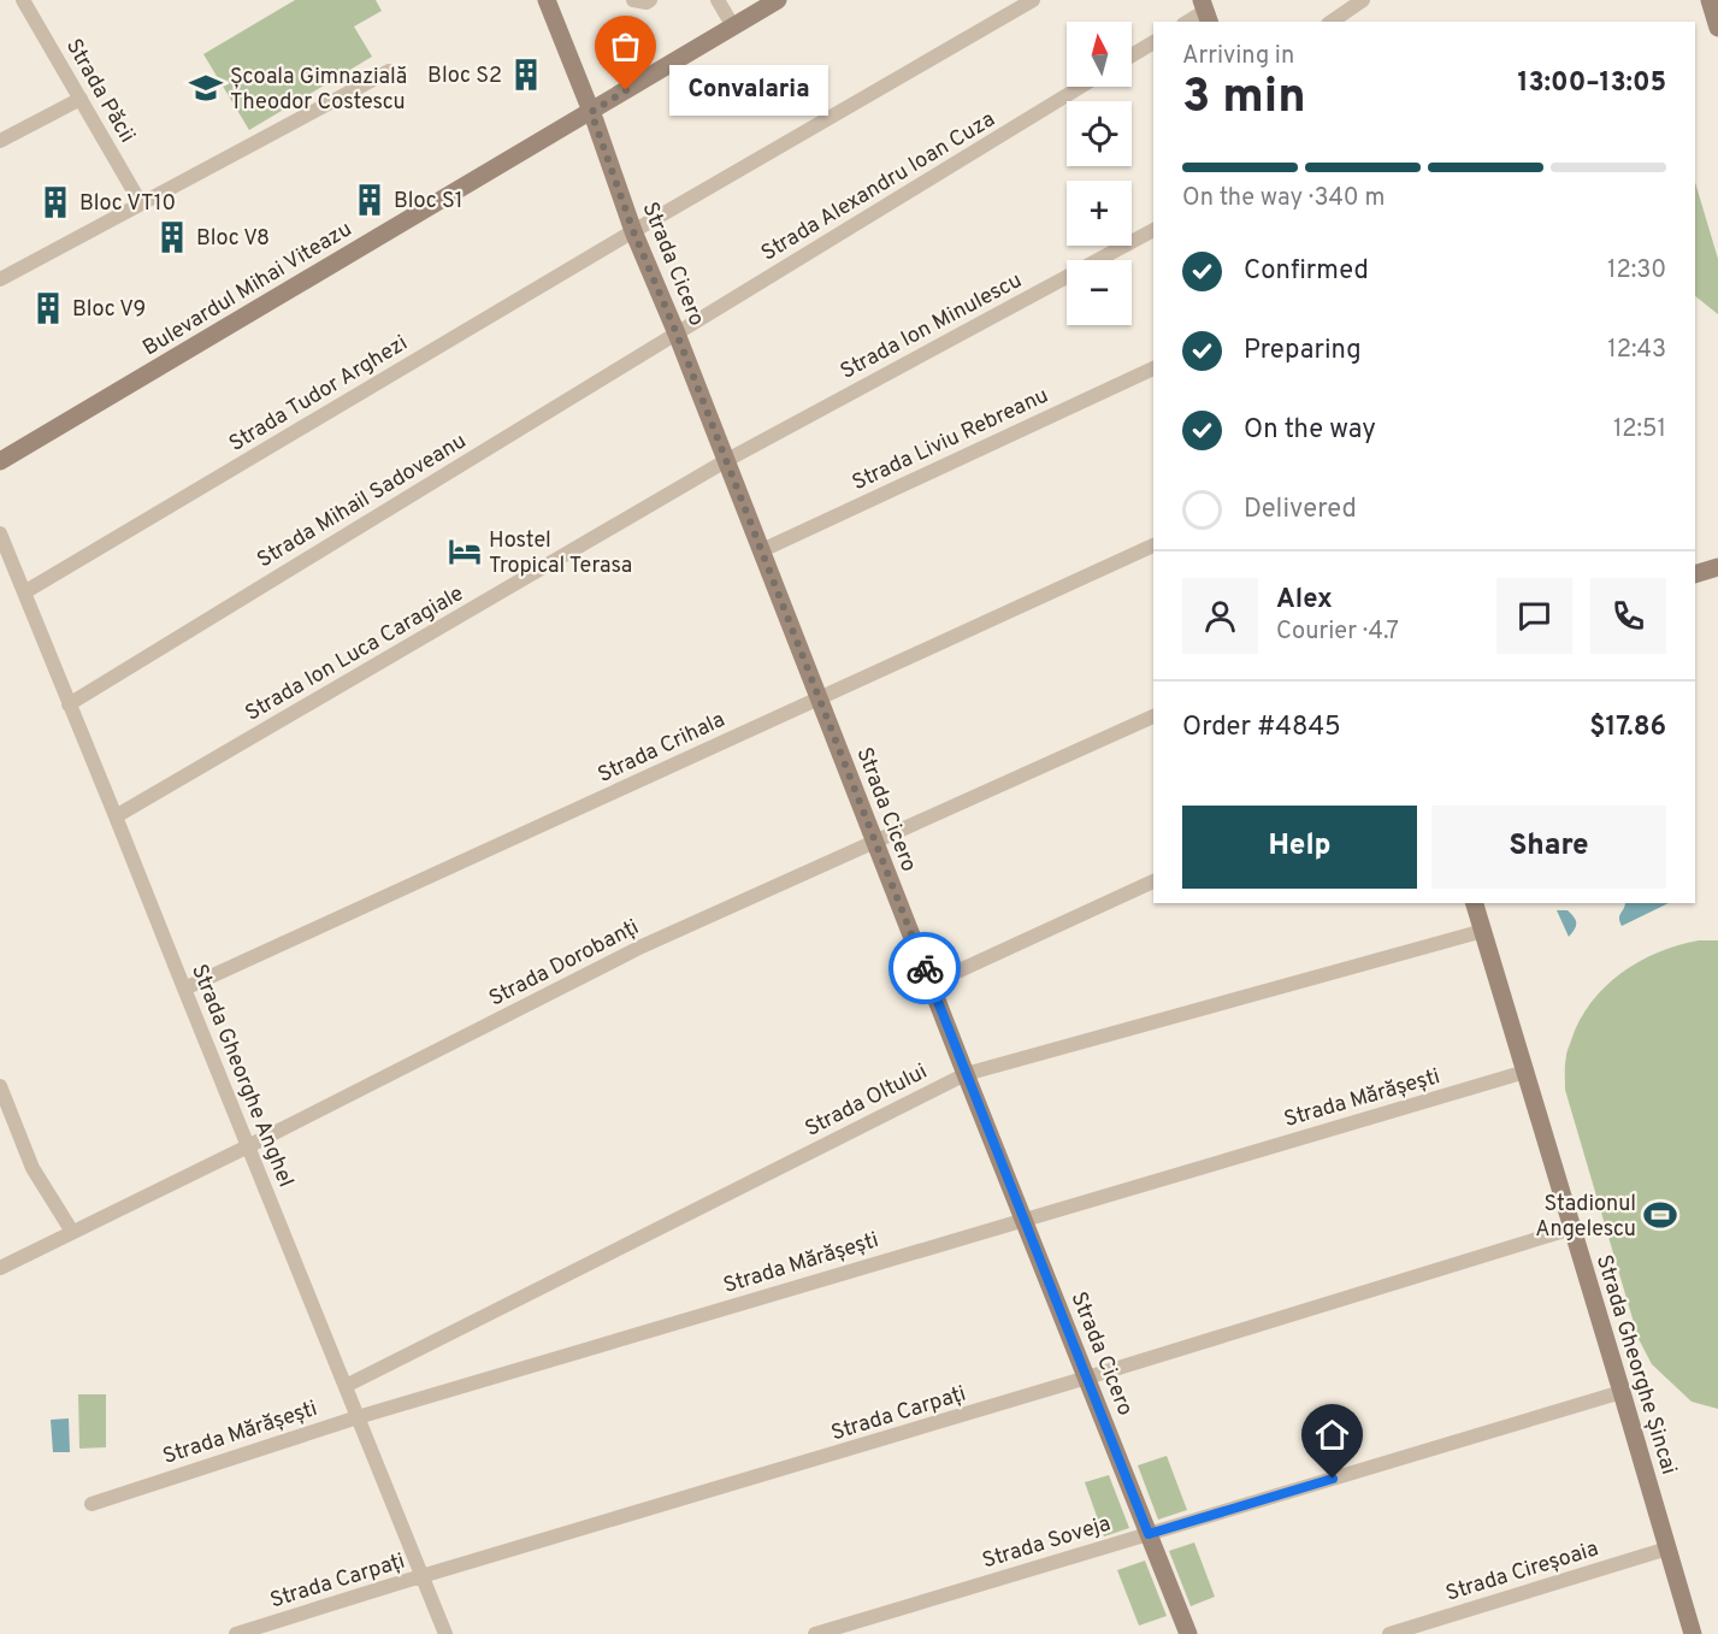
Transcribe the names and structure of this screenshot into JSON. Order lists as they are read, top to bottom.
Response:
{
  "streets": {
    "street": [
      "Strada Păcii",
      "Strada Alexandru Ioan Cuza",
      "Strada Cicero",
      "Bulevardul Mihai Viteazu",
      "Strada Ion Minulescu",
      "Strada Tudor Arghezi",
      "Strada Liviu Rebreanu",
      "Strada Mihail Sadoveanu",
      "Strada Ion Luca Caragiale",
      "Strada Crihala",
      "Strada Dorobanți",
      "Strada Gheorghe Anghel",
      "Strada Mărășești",
      "Strada Oltului",
      "Strada Gheorghe Șincai",
      "Strada Carpați",
      "Strada Soveja",
      "Strada Cireșoaia"
    ]
  },
  "crossings": [
    ["Strada Alexandru Ioan Cuza", "Strada Cicero"],
    ["Strada Alexandru Ioan Cuza", "Strada Mihail Sadoveanu"],
    ["Strada Cicero", "Bulevardul Mihai Viteazu"],
    ["Strada Cicero", "Strada Ion Minulescu"],
    ["Strada Cicero", "Strada Tudor Arghezi"],
    ["Strada Cicero", "Strada Liviu Rebreanu"],
    ["Strada Cicero", "Strada Mihail Sadoveanu"],
    ["Strada Cicero", "Strada Ion Luca Caragiale"],
    ["Strada Cicero", "Strada Crihala"],
    ["Strada Cicero", "Strada Dorobanți"],
    ["Strada Cicero", "Strada Mărășești"],
    ["Strada Cicero", "Strada Oltului"],
    ["Strada Cicero", "Strada Carpați"],
    ["Strada Cicero", "Strada Soveja"],
    ["Strada Ion Minulescu", "Strada Ion Luca Caragiale"],
    ["Strada Tudor Arghezi", "Strada Gheorghe Anghel"],
    ["Strada Mihail Sadoveanu", "Strada Gheorghe Anghel"],
    ["Strada Ion Luca Caragiale", "Strada Gheorghe Anghel"],
    ["Strada Crihala", "Strada Gheorghe Anghel"],
    ["Strada Dorobanți", "Strada Gheorghe Anghel"],
    ["Strada Gheorghe Anghel", "Strada Mărășești"],
    ["Strada Gheorghe Anghel", "Strada Oltului"],
    ["Strada Gheorghe Anghel", "Strada Carpați"],
    ["Strada Mărășești", "Strada Gheorghe Șincai"],
    ["Strada Oltului", "Strada Gheorghe Șincai"],
    ["Strada Gheorghe Șincai", "Strada Carpați"],
    ["Strada Gheorghe Șincai", "Strada Soveja"],
    ["Strada Gheorghe Șincai", "Strada Cireșoaia"]
  ],
  "places": {
    "building": [
      "Bloc S2",
      "Bloc S1",
      "Bloc VT10",
      "Bloc V8",
      "Bloc V9"
    ],
    "school or university": ["Școala Gimnazială Theodor Costescu"],
    "other": ["Convalaria"],
    "hotel": ["Hostel Tropical Terasa"],
    "sports": ["Stadionul Angelescu"]
  },
  "north": "top",
  "page": {
    "map_buttons": ["+", "−"],
    "heading": ["3 min", "Arriving in", "13:00–13:05"],
    "panel": [
      "Alex",
      "Courier · 4.7",
      "Order #4845",
      "$17.86"
    ],
    "bubble": "Convalaria",
    "bar": "On the way · 340 m",
    "list": [
      ["Confirmed", "12:30"],
      ["Preparing", "12:43"],
      ["On the way", "12:51"],
      "Delivered"
    ],
    "buttons": ["Help", "Share"]
  }
}
